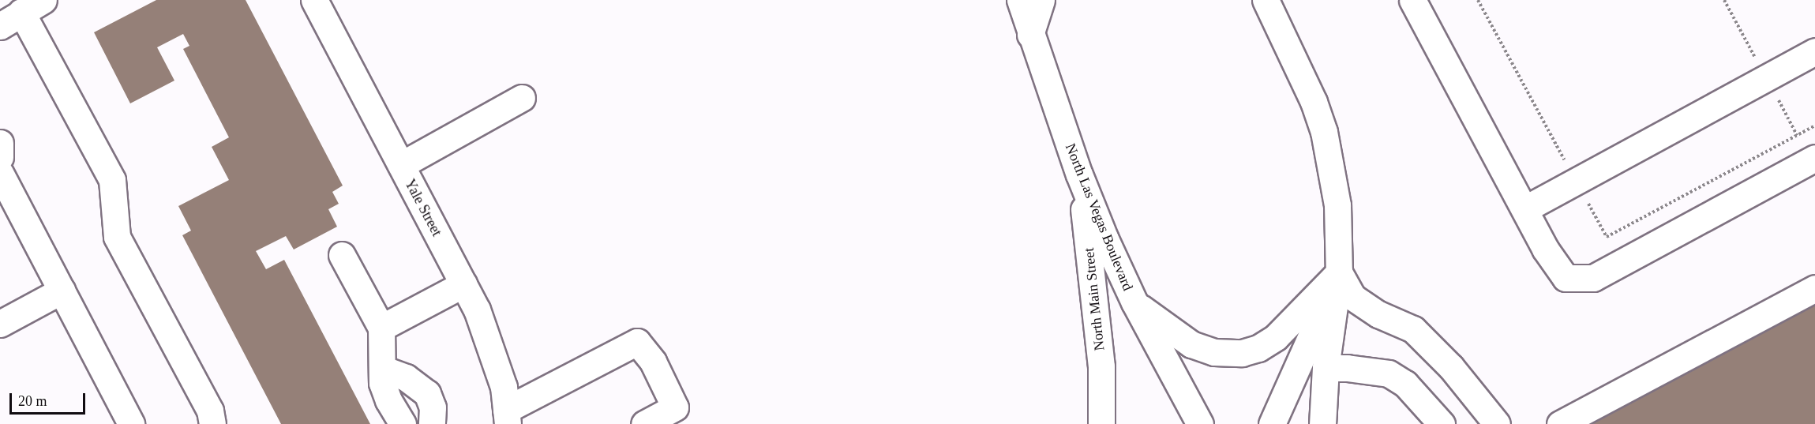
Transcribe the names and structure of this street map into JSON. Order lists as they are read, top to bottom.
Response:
{
  "streets": {
    "main road": ["Yale Street", "North Las Vegas Boulevard", "North Main Street"]
  },
  "crossings": [
    ["North Las Vegas Boulevard", "North Main Street"]
  ],
  "scale_bar": "20 m"
}
